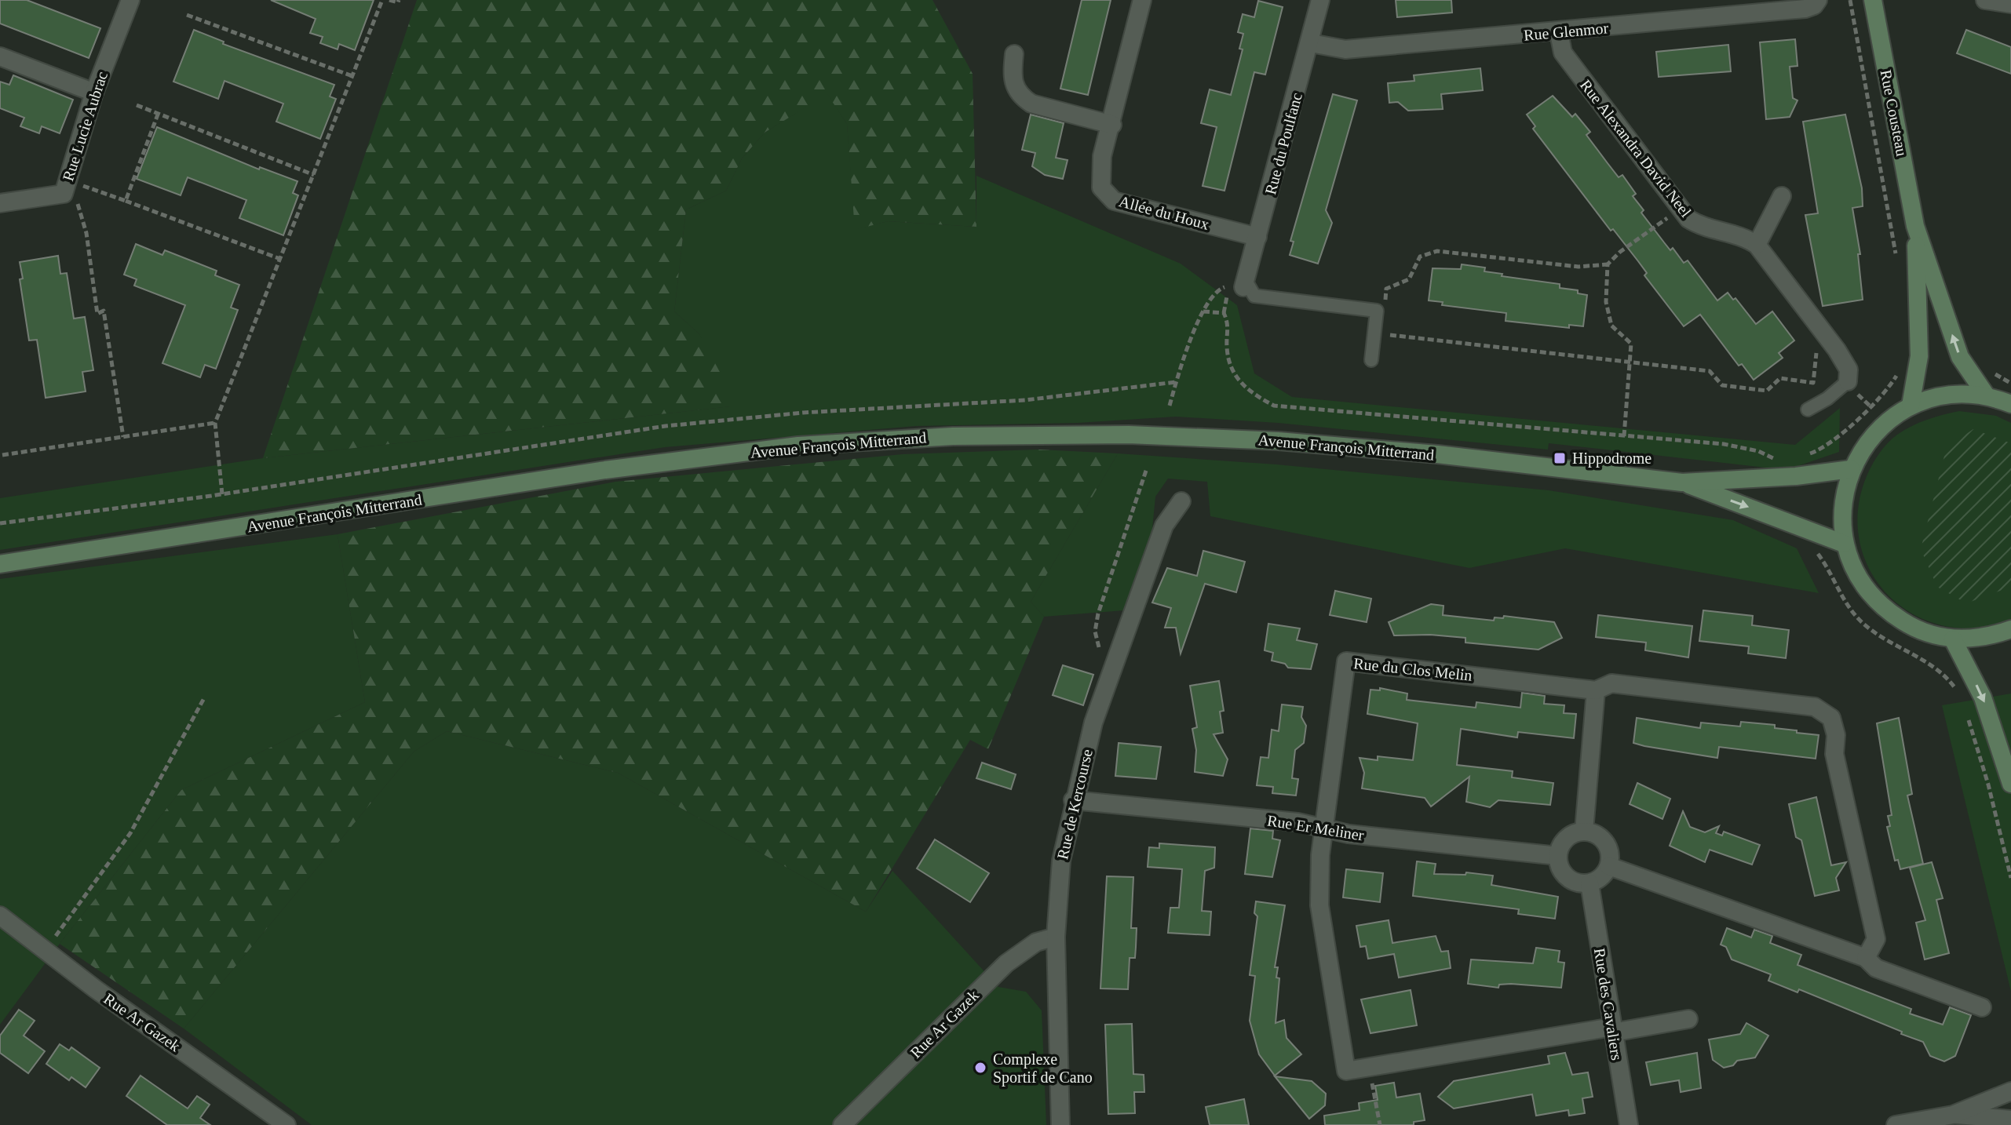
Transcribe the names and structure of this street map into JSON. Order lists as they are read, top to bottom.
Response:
{
  "streets": {
    "main road": ["Rue Cousteau", "Avenue François Mitterrand"],
    "street": [
      "Rue Glenmor",
      "Rue Lucie Aubrac",
      "Rue du Poulfanc",
      "Rue Alexandra David Neel",
      "Allée du Houx",
      "Rue du Clos Melin",
      "Rue de Kercourse",
      "Rue Er Meliner",
      "Rue des Cavaliers",
      "Rue Ar Gazek"
    ]
  },
  "crossings": [
    ["Rue Glenmor", "Rue du Poulfanc"],
    ["Rue Glenmor", "Rue Alexandra David Neel"],
    ["Rue du Poulfanc", "Allée du Houx"],
    ["Rue du Clos Melin", "Rue Er Meliner"],
    ["Rue du Clos Melin", "Rue des Cavaliers"],
    ["Rue de Kercourse", "Rue Er Meliner"],
    ["Rue de Kercourse", "Rue Ar Gazek"],
    ["Rue Er Meliner", "Rue des Cavaliers"]
  ],
  "places": {
    "transit": ["Hippodrome"],
    "other": ["Complexe Sportif de Cano"]
  }
}
